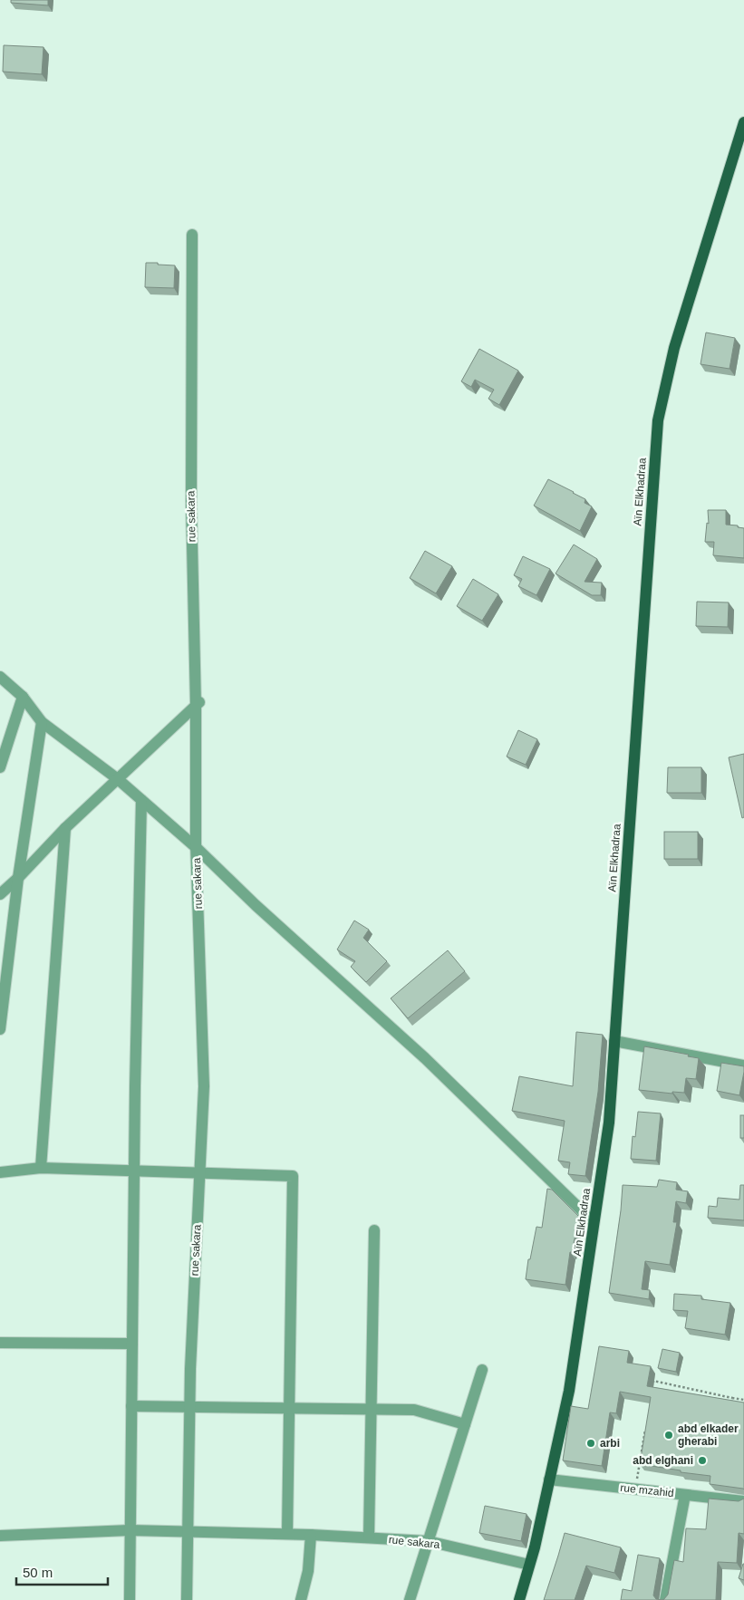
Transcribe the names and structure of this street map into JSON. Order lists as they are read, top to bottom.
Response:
{
  "streets": {
    "main road": ["Aïn Elkhadraa"],
    "street": ["rue sakara", "rue mzahid"]
  },
  "crossings": [
    ["Aïn Elkhadraa", "rue sakara"],
    ["Aïn Elkhadraa", "rue mzahid"]
  ],
  "places": ["abd elkader gherabi", "arbi", "abd elghani"],
  "scale_bar": "50 m"
}
